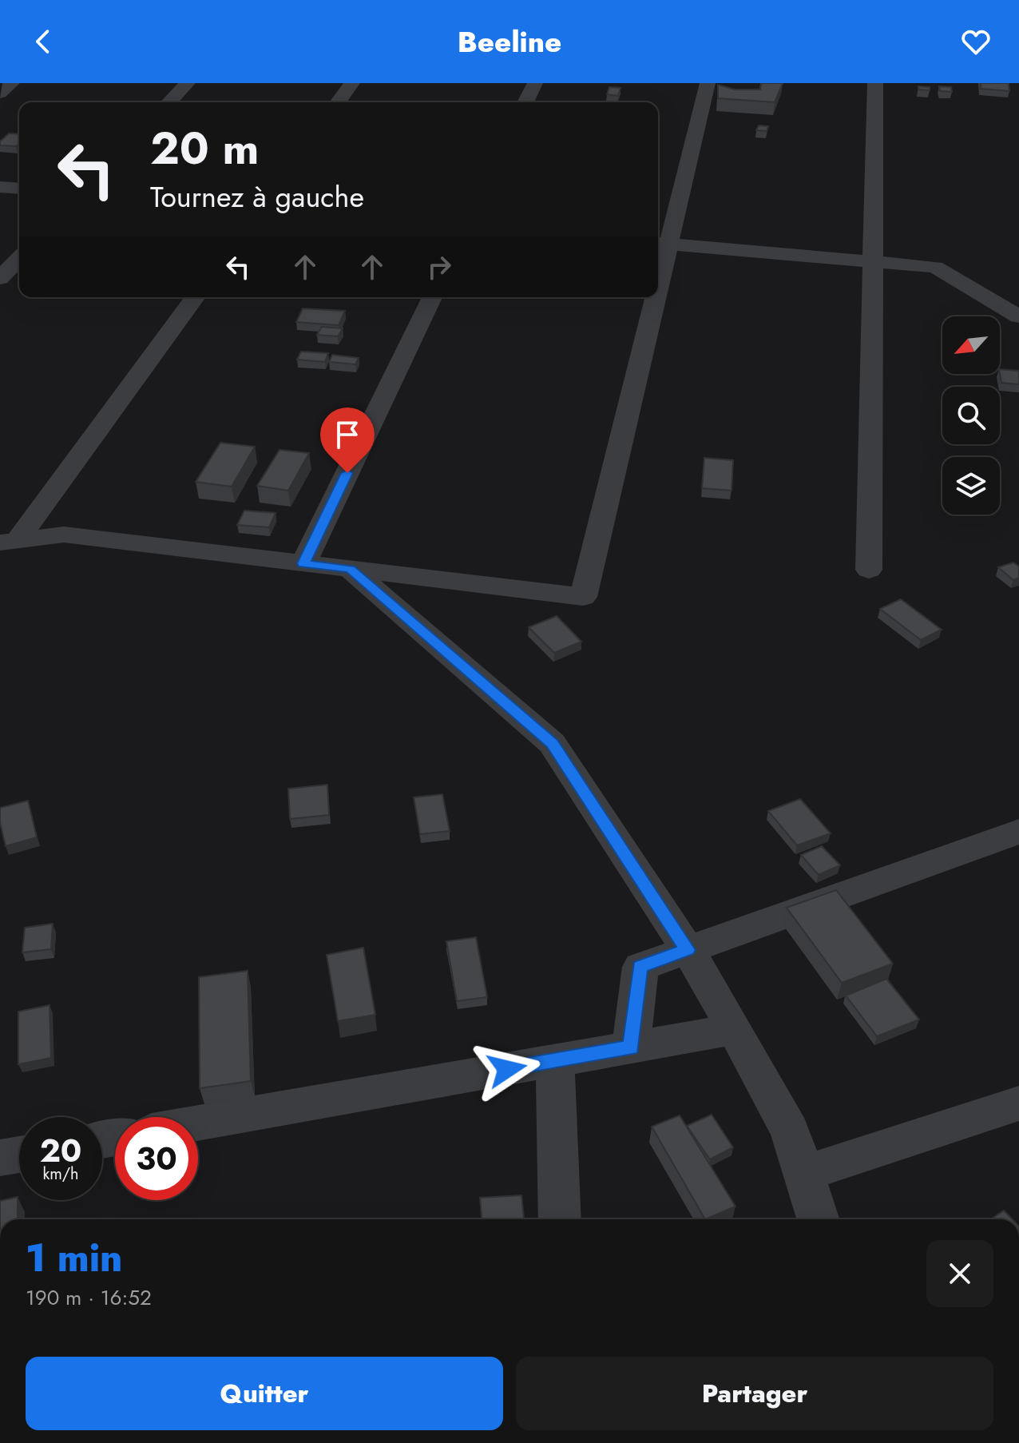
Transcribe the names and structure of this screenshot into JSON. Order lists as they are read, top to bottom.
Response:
{
  "north": "bottom left",
  "page": {
    "header": "Beeline",
    "turn": ["20 m", "Tournez à gauche"],
    "speed": "20 km/h",
    "limit": "30",
    "heading": ["1 min", "190 m · 16:52"],
    "buttons": ["Quitter", "Partager"]
  }
}
